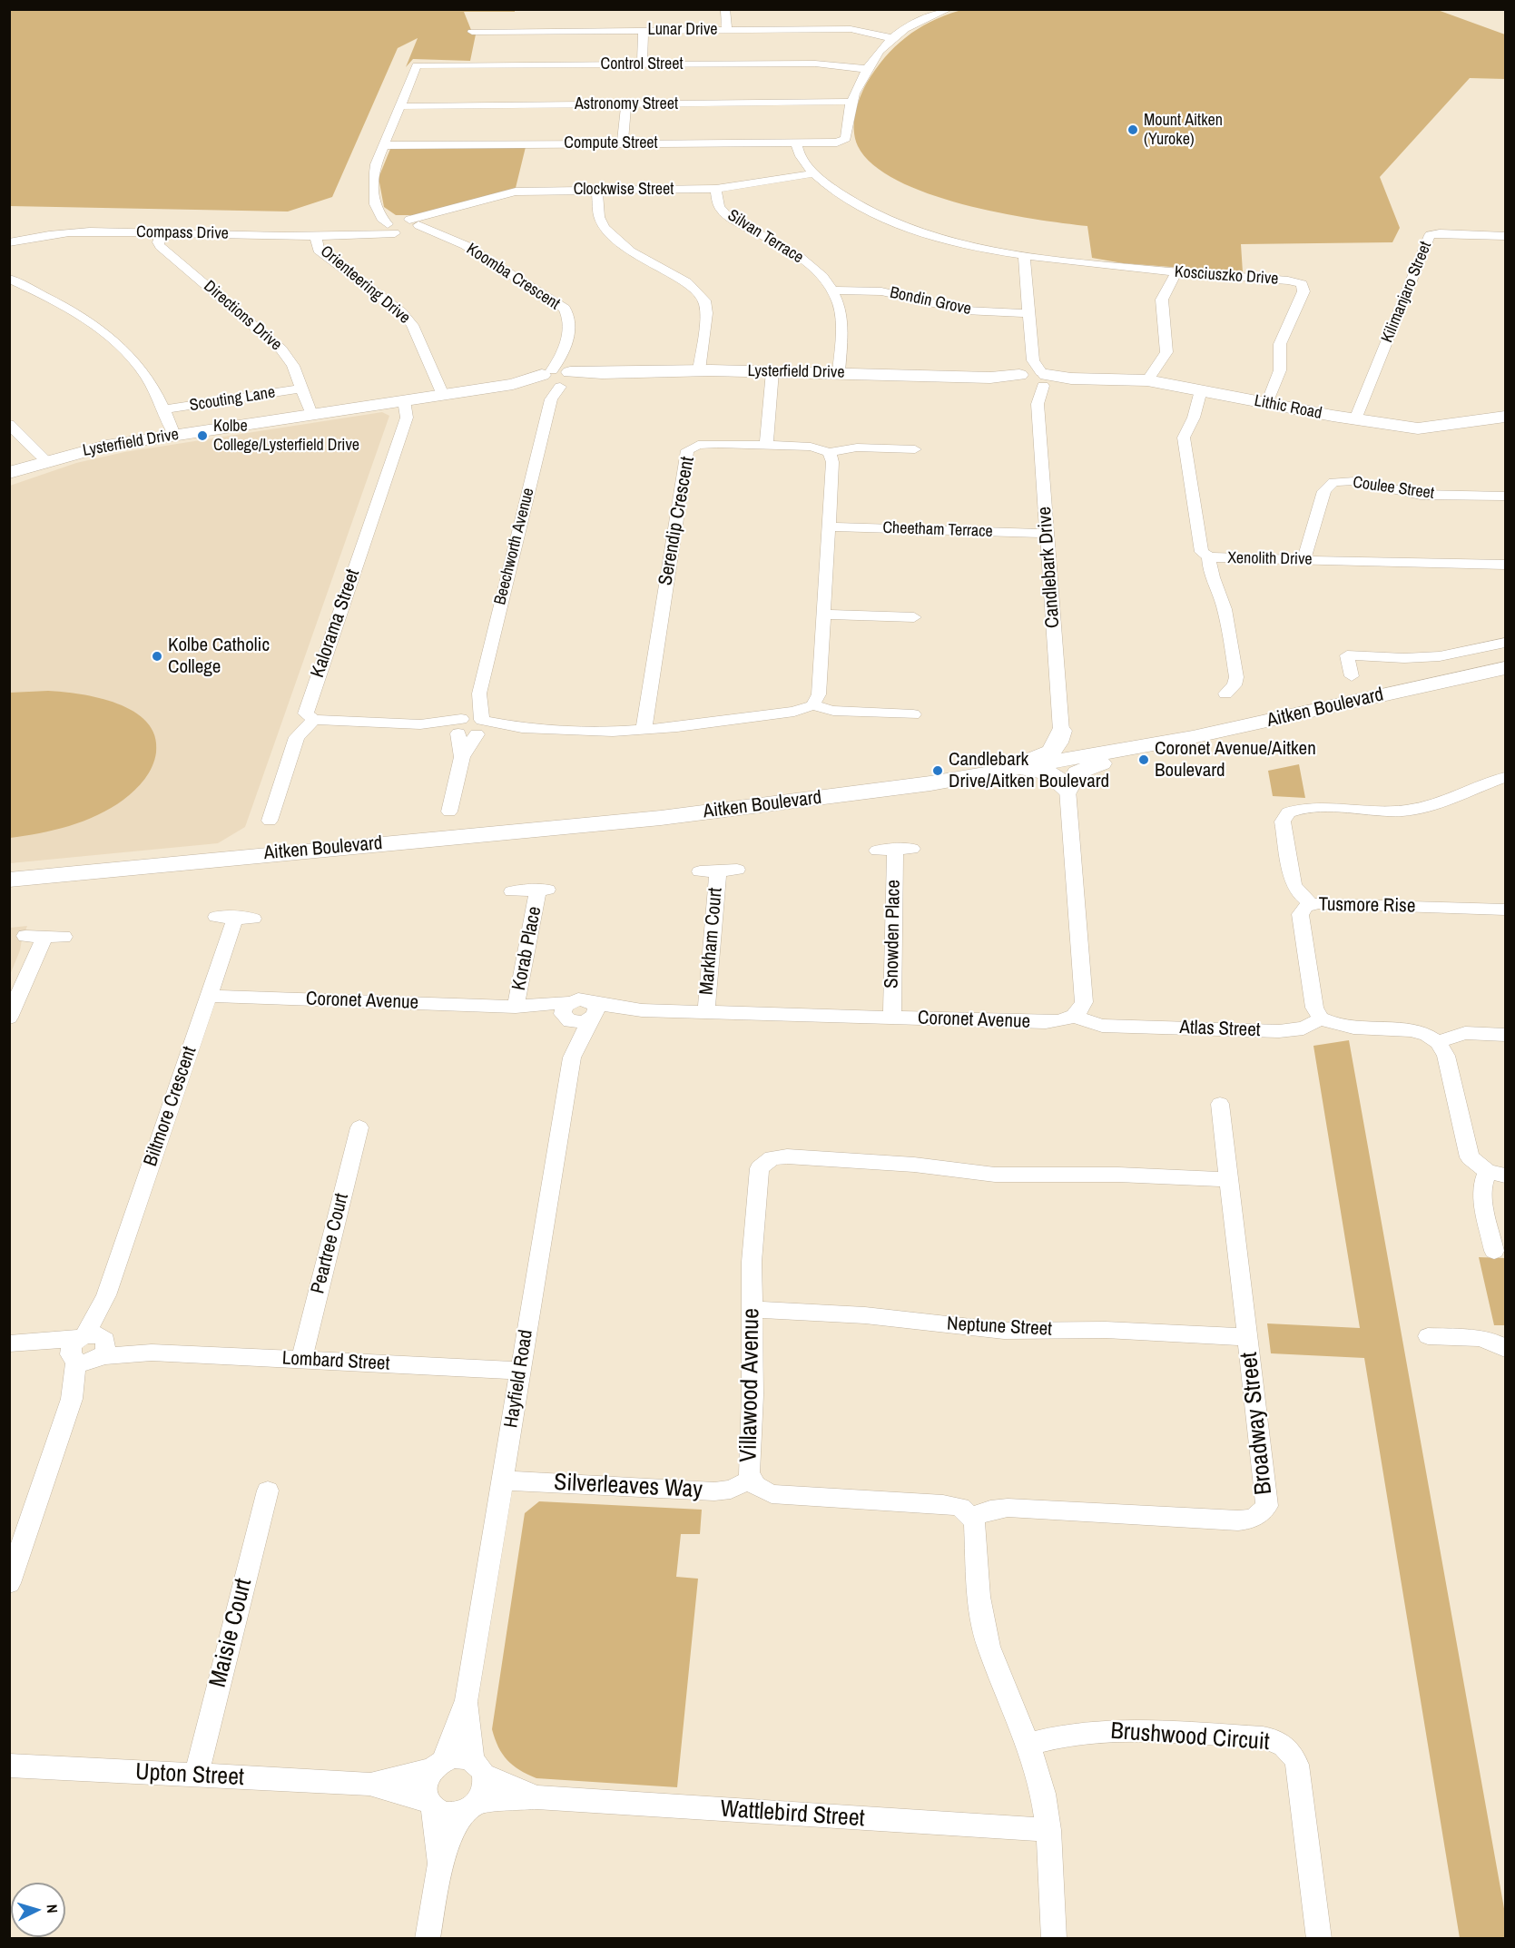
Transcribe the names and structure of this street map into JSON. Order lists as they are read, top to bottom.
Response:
{
  "streets": {
    "main road": ["Lysterfield Drive", "Lithic Road", "Aitken Boulevard"],
    "street": [
      "Lunar Drive",
      "Control Street",
      "Astronomy Street",
      "Compute Street",
      "Clockwise Street",
      "Compass Drive",
      "Silvan Terrace",
      "Kosciuszko Drive",
      "Koomba Crescent",
      "Orienteering Drive",
      "Kilimanjaro Street",
      "Bondin Grove",
      "Directions Drive",
      "Scouting Lane",
      "Coulee Street",
      "Serendip Crescent",
      "Cheetham Terrace",
      "Beechworth Avenue",
      "Xenolith Drive",
      "Candlebark Drive",
      "Kalorama Street",
      "Tusmore Rise",
      "Snowden Place",
      "Markham Court",
      "Korab Place",
      "Coronet Avenue",
      "Atlas Street",
      "Biltmore Crescent",
      "Peartree Court",
      "Neptune Street",
      "Lombard Street",
      "Hayfield Road",
      "Villawood Avenue",
      "Broadway Street",
      "Silverleaves Way",
      "Maisie Court",
      "Brushwood Circuit",
      "Upton Street",
      "Wattlebird Street"
    ]
  },
  "crossings": [
    ["Control Street", "Astronomy Street"],
    ["Astronomy Street", "Compute Street"],
    ["Compute Street", "Kosciuszko Drive"],
    ["Clockwise Street", "Compass Drive"],
    ["Clockwise Street", "Silvan Terrace"],
    ["Clockwise Street", "Kosciuszko Drive"],
    ["Clockwise Street", "Koomba Crescent"],
    ["Compass Drive", "Koomba Crescent"],
    ["Compass Drive", "Orienteering Drive"],
    ["Compass Drive", "Directions Drive"],
    ["Silvan Terrace", "Bondin Grove"],
    ["Silvan Terrace", "Lysterfield Drive"],
    ["Kosciuszko Drive", "Lithic Road"],
    ["Kosciuszko Drive", "Candlebark Drive"],
    ["Koomba Crescent", "Lysterfield Drive"],
    ["Koomba Crescent", "Beechworth Avenue"],
    ["Orienteering Drive", "Lysterfield Drive"],
    ["Kilimanjaro Street", "Lithic Road"],
    ["Bondin Grove", "Candlebark Drive"],
    ["Directions Drive", "Lysterfield Drive"],
    ["Directions Drive", "Scouting Lane"],
    ["Lysterfield Drive", "Lithic Road"],
    ["Lysterfield Drive", "Beechworth Avenue"],
    ["Lysterfield Drive", "Candlebark Drive"],
    ["Lysterfield Drive", "Kalorama Street"],
    ["Lithic Road", "Xenolith Drive"],
    ["Lithic Road", "Candlebark Drive"],
    ["Coulee Street", "Xenolith Drive"],
    ["Cheetham Terrace", "Candlebark Drive"],
    ["Tusmore Rise", "Atlas Street"],
    ["Snowden Place", "Coronet Avenue"],
    ["Markham Court", "Coronet Avenue"],
    ["Korab Place", "Coronet Avenue"],
    ["Coronet Avenue", "Atlas Street"],
    ["Coronet Avenue", "Biltmore Crescent"],
    ["Coronet Avenue", "Hayfield Road"],
    ["Biltmore Crescent", "Lombard Street"],
    ["Peartree Court", "Lombard Street"],
    ["Neptune Street", "Villawood Avenue"],
    ["Neptune Street", "Broadway Street"],
    ["Lombard Street", "Hayfield Road"],
    ["Hayfield Road", "Silverleaves Way"],
    ["Hayfield Road", "Upton Street"],
    ["Hayfield Road", "Wattlebird Street"],
    ["Villawood Avenue", "Broadway Street"],
    ["Villawood Avenue", "Silverleaves Way"],
    ["Maisie Court", "Upton Street"],
    ["Upton Street", "Wattlebird Street"]
  ],
  "places": [
    "Mount Aitken (Yuroke)",
    "Kolbe College/Lysterfield Drive",
    "Kolbe Catholic College",
    "Coronet Avenue/Aitken Boulevard",
    "Candlebark Drive/Aitken Boulevard"
  ],
  "north": "right"
}
